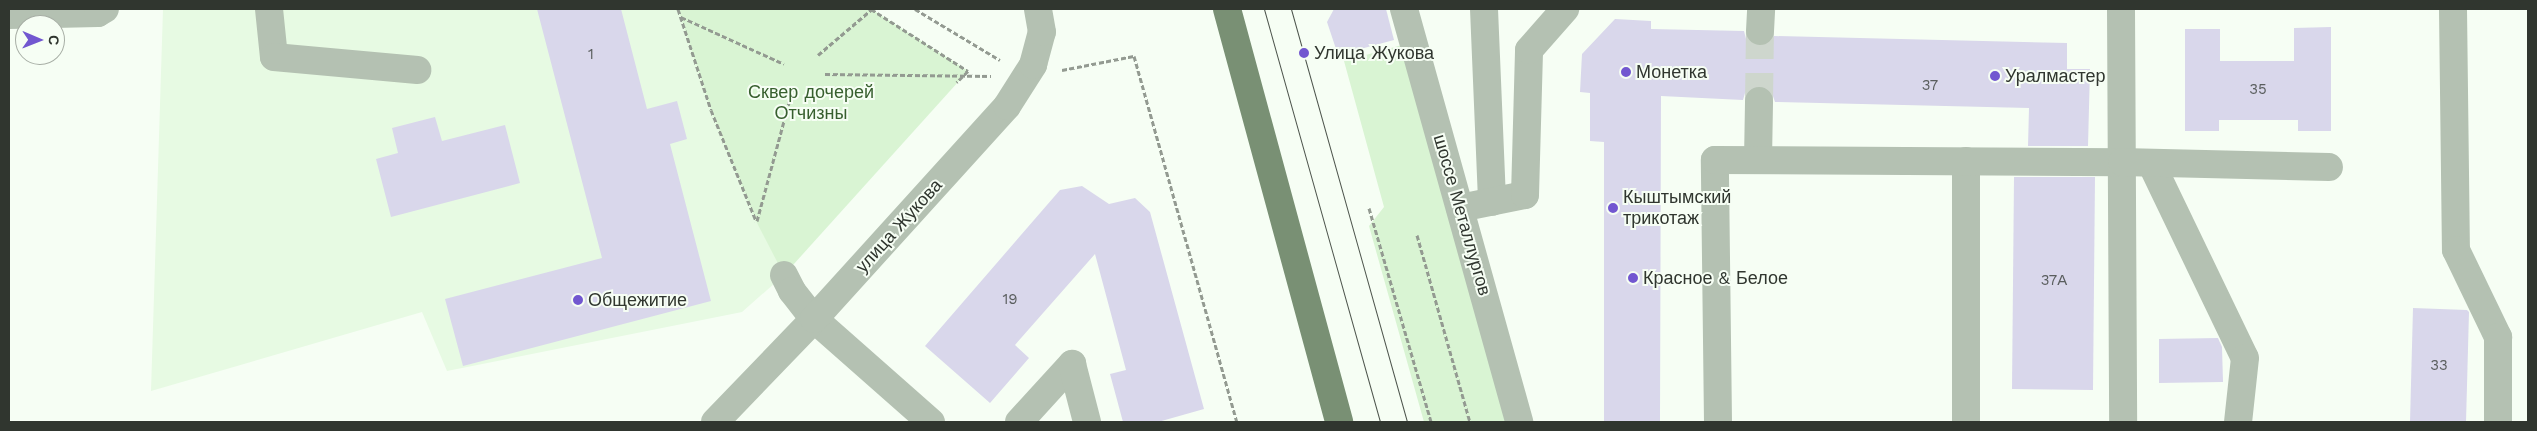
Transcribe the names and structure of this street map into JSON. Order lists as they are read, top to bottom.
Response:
{
  "streets": {
    "street": ["шоссе Металлургов", "улица Жукова"]
  },
  "parks": ["Сквер дочерей Отчизны"],
  "places": [
    "Улица Жукова",
    "Монетка",
    "Уралмастер",
    "Кыштымский трикотаж",
    "Красное & Белое",
    "Общежитие"
  ],
  "house_numbers": [
    "1",
    "37",
    "35",
    "37А",
    "19",
    "33"
  ],
  "north": "right"
}
